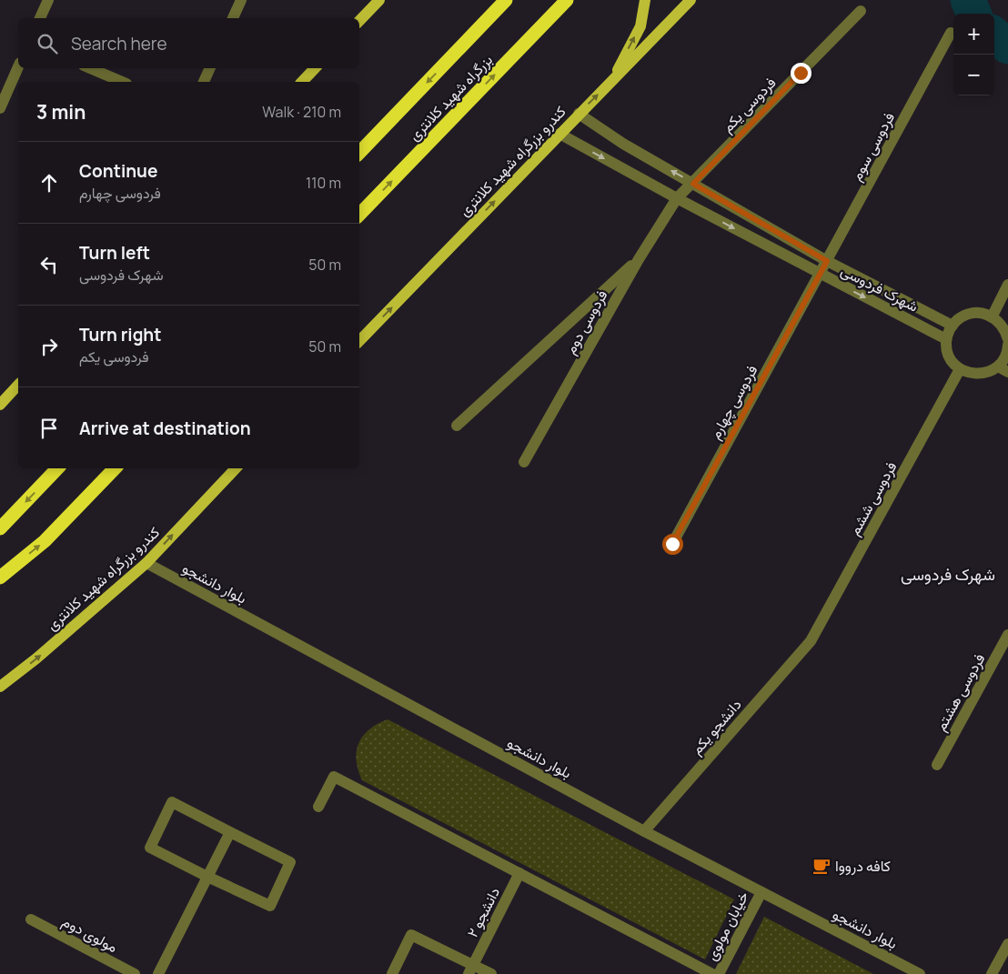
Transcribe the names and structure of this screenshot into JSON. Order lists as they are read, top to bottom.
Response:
{
  "streets": {
    "highway": ["بزرگراه شهید کلانتری"],
    "main road": ["کندرو بزرگراه شهید کلانتری"],
    "street": [
      "فردوسی یکم",
      "فردوسی سوم",
      "شهرک فردوسی",
      "فردوسی دوم",
      "فردوسی چهارم",
      "فردوسی ششم",
      "بلوار دانشجو",
      "فردوسی هشتم",
      "دانشجو یکم",
      "۲ دانشجو",
      "خیابان مولوی",
      "مولوی دوم"
    ]
  },
  "crossings": [
    ["فردوسی یکم", "شهرک فردوسی"],
    ["فردوسی یکم", "فردوسی دوم"],
    ["فردوسی سوم", "شهرک فردوسی"],
    ["فردوسی سوم", "فردوسی چهارم"],
    ["کندرو بزرگراه شهید کلانتری", "شهرک فردوسی"],
    ["کندرو بزرگراه شهید کلانتری", "بلوار دانشجو"],
    ["شهرک فردوسی", "فردوسی دوم"],
    ["شهرک فردوسی", "فردوسی چهارم"],
    ["فردوسی ششم", "دانشجو یکم"],
    ["بلوار دانشجو", "دانشجو یکم"],
    ["بلوار دانشجو", "خیابان مولوی"]
  ],
  "one_way": ["کندرو بزرگراه شهید کلانتری"],
  "districts": ["شهرک فردوسی"],
  "places": {
    "cafe": ["کافه درووا"]
  },
  "page": {
    "map_buttons": ["+", "−"],
    "search": "Search here",
    "heading": ["3 min", "Walk · 210 m"],
    "list": [
      ["Continue", "فردوسی چهارم", "110 m"],
      ["Turn left", "شهرک فردوسی", "50 m"],
      ["Turn right", "فردوسی یکم", "50 m"],
      "Arrive at destination"
    ]
  }
}
